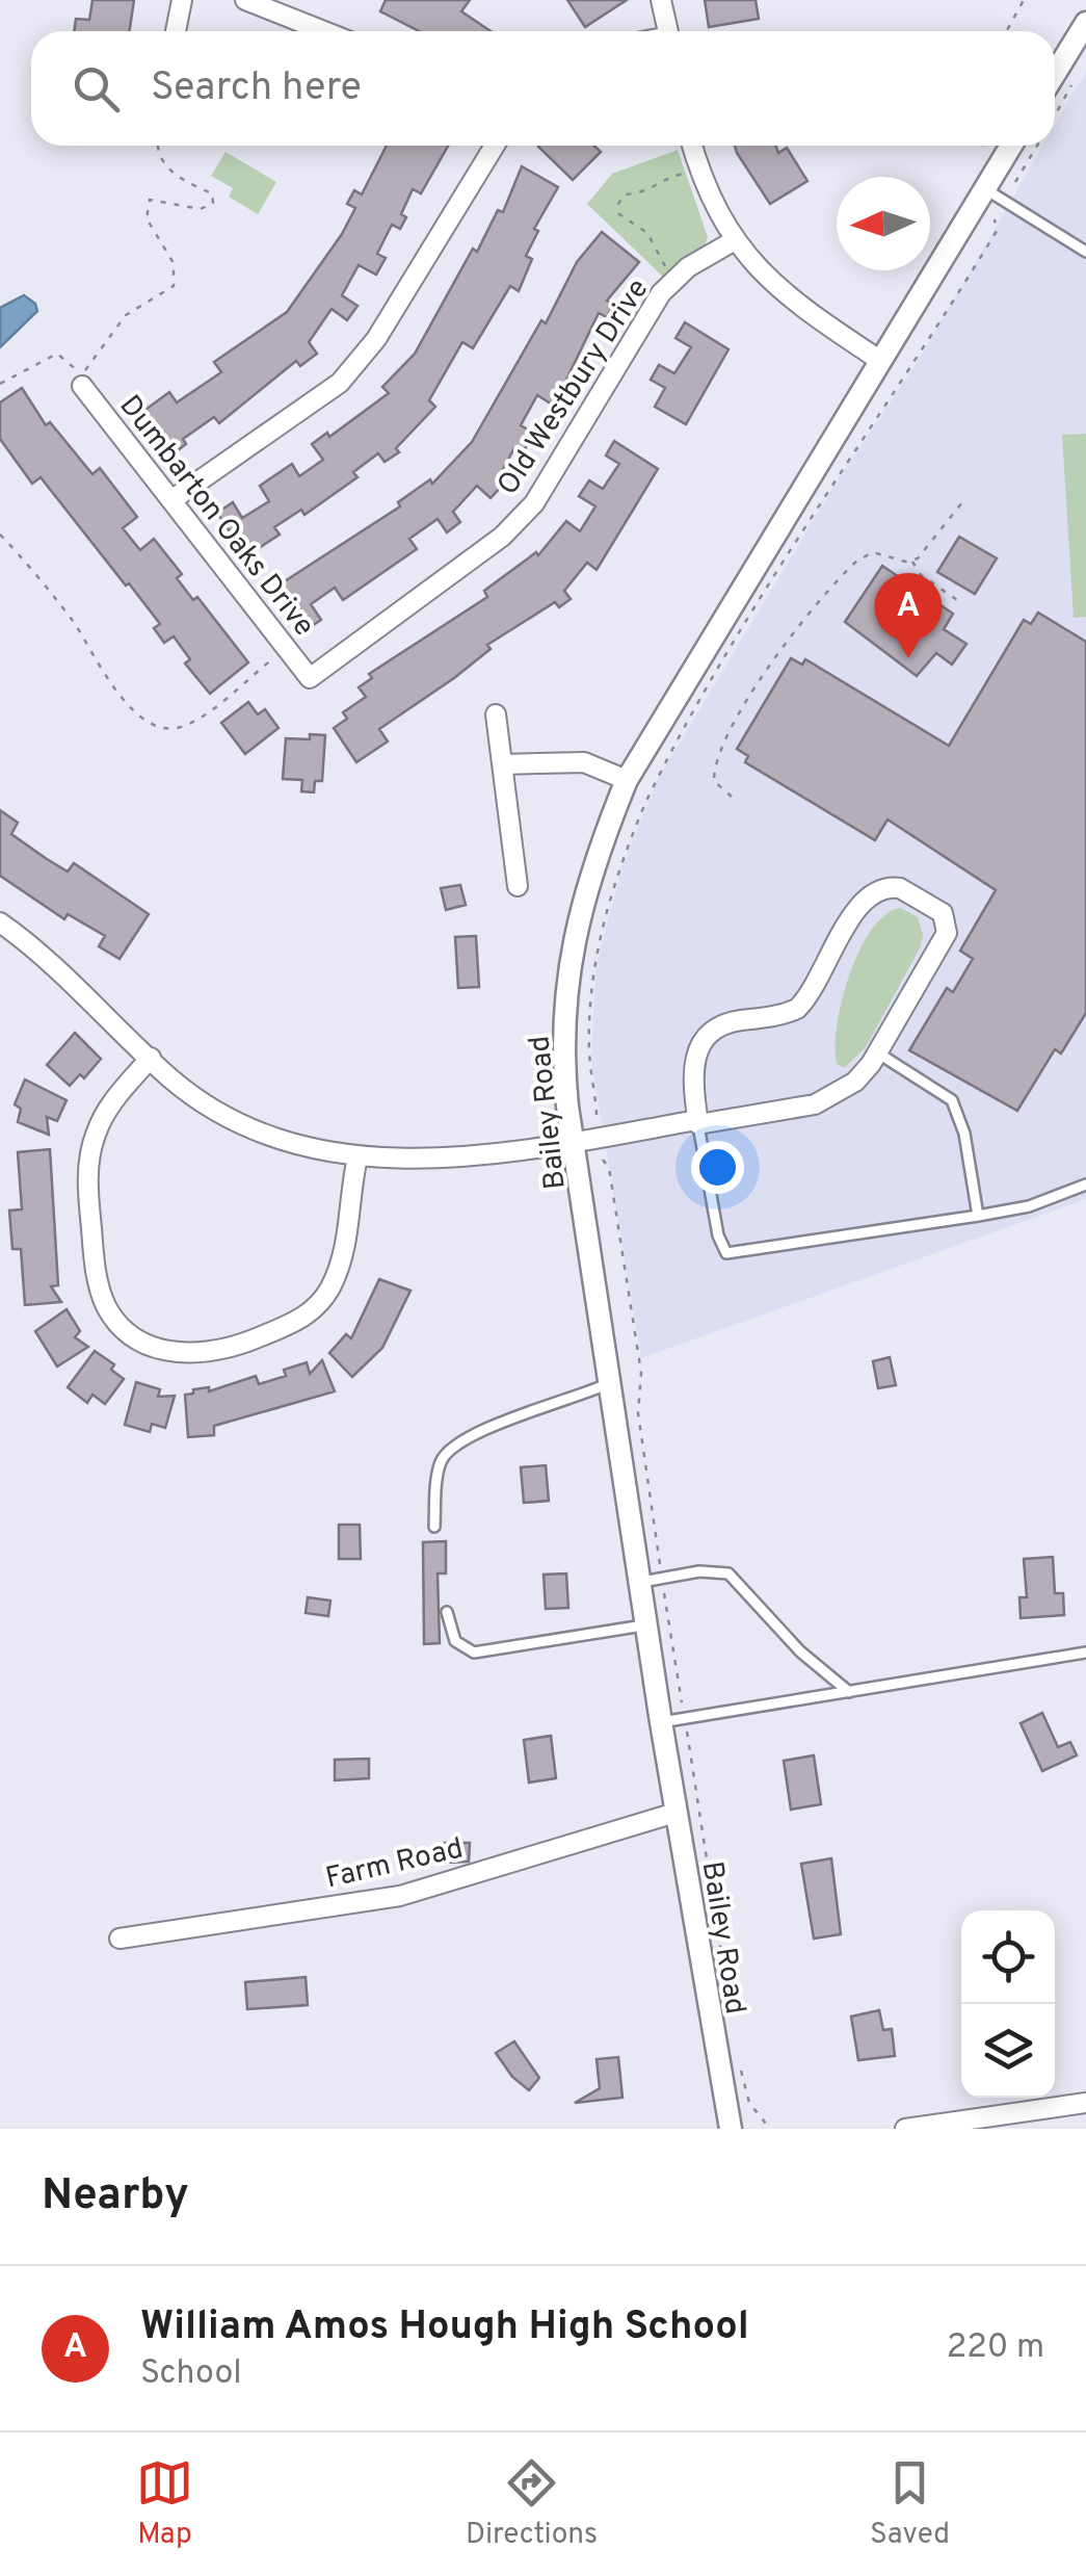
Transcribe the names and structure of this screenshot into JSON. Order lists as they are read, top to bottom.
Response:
{
  "streets": {
    "street": [
      "Old Westbury Drive",
      "Dumbarton Oaks Drive",
      "Bailey Road",
      "Farm Road"
    ]
  },
  "crossings": [
    ["Old Westbury Drive", "Dumbarton Oaks Drive"],
    ["Bailey Road", "Farm Road"]
  ],
  "north": "left",
  "page": {
    "search": "Search here",
    "pins": "A",
    "heading": "Nearby",
    "list": [
      {
        "mark": "A",
        "name": "William Amos Hough High School",
        "note": "School",
        "value": "220 m"
      }
    ],
    "nav": ["Map", "Directions", "Saved"]
  }
}
